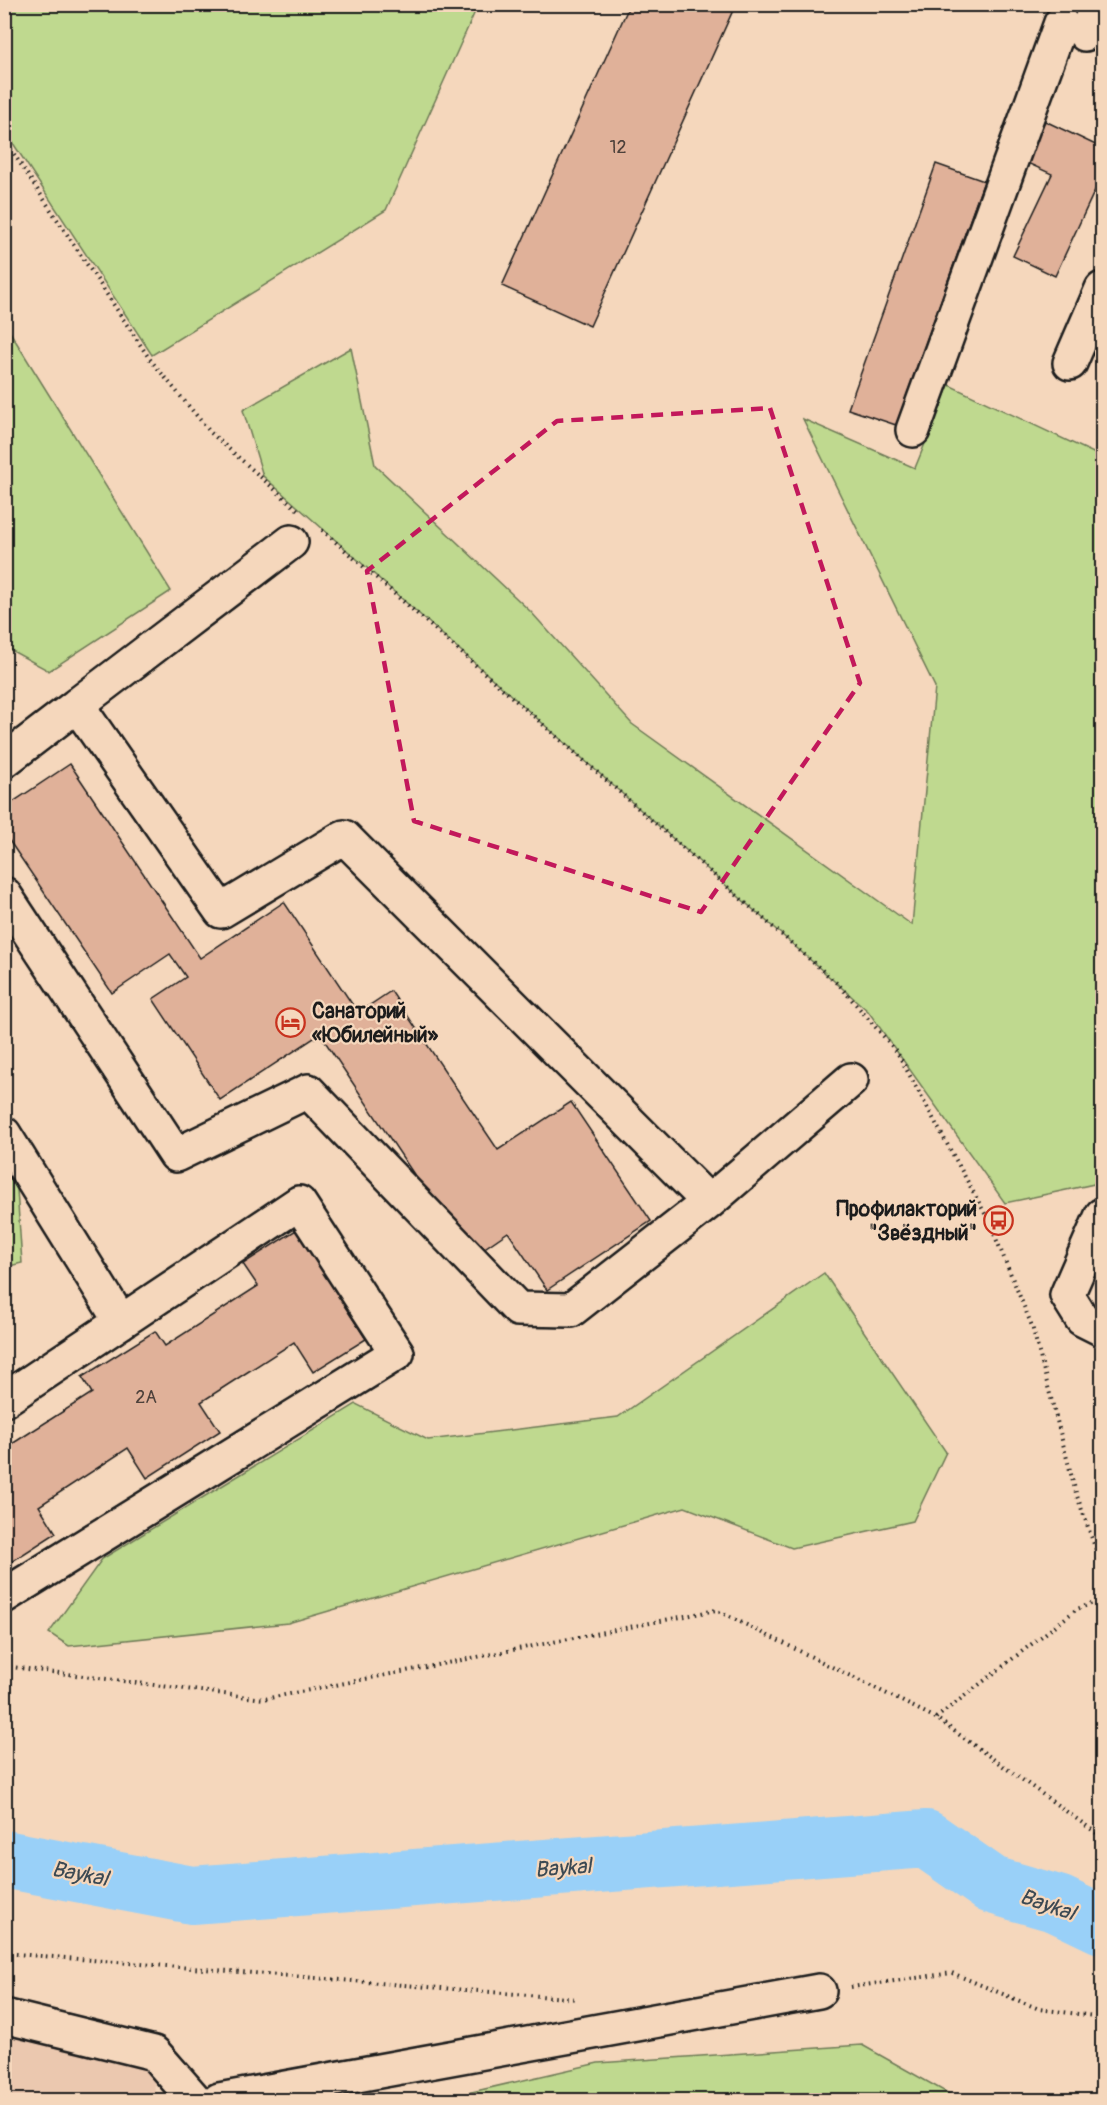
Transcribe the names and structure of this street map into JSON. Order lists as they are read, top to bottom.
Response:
{
  "water": ["Baykal"],
  "places": {
    "hotel": ["Санаторий «Юбилейный»"],
    "bus stop": ["Профилакторий \"Звёздный\""]
  },
  "house_numbers": ["12", "2А"]
}
